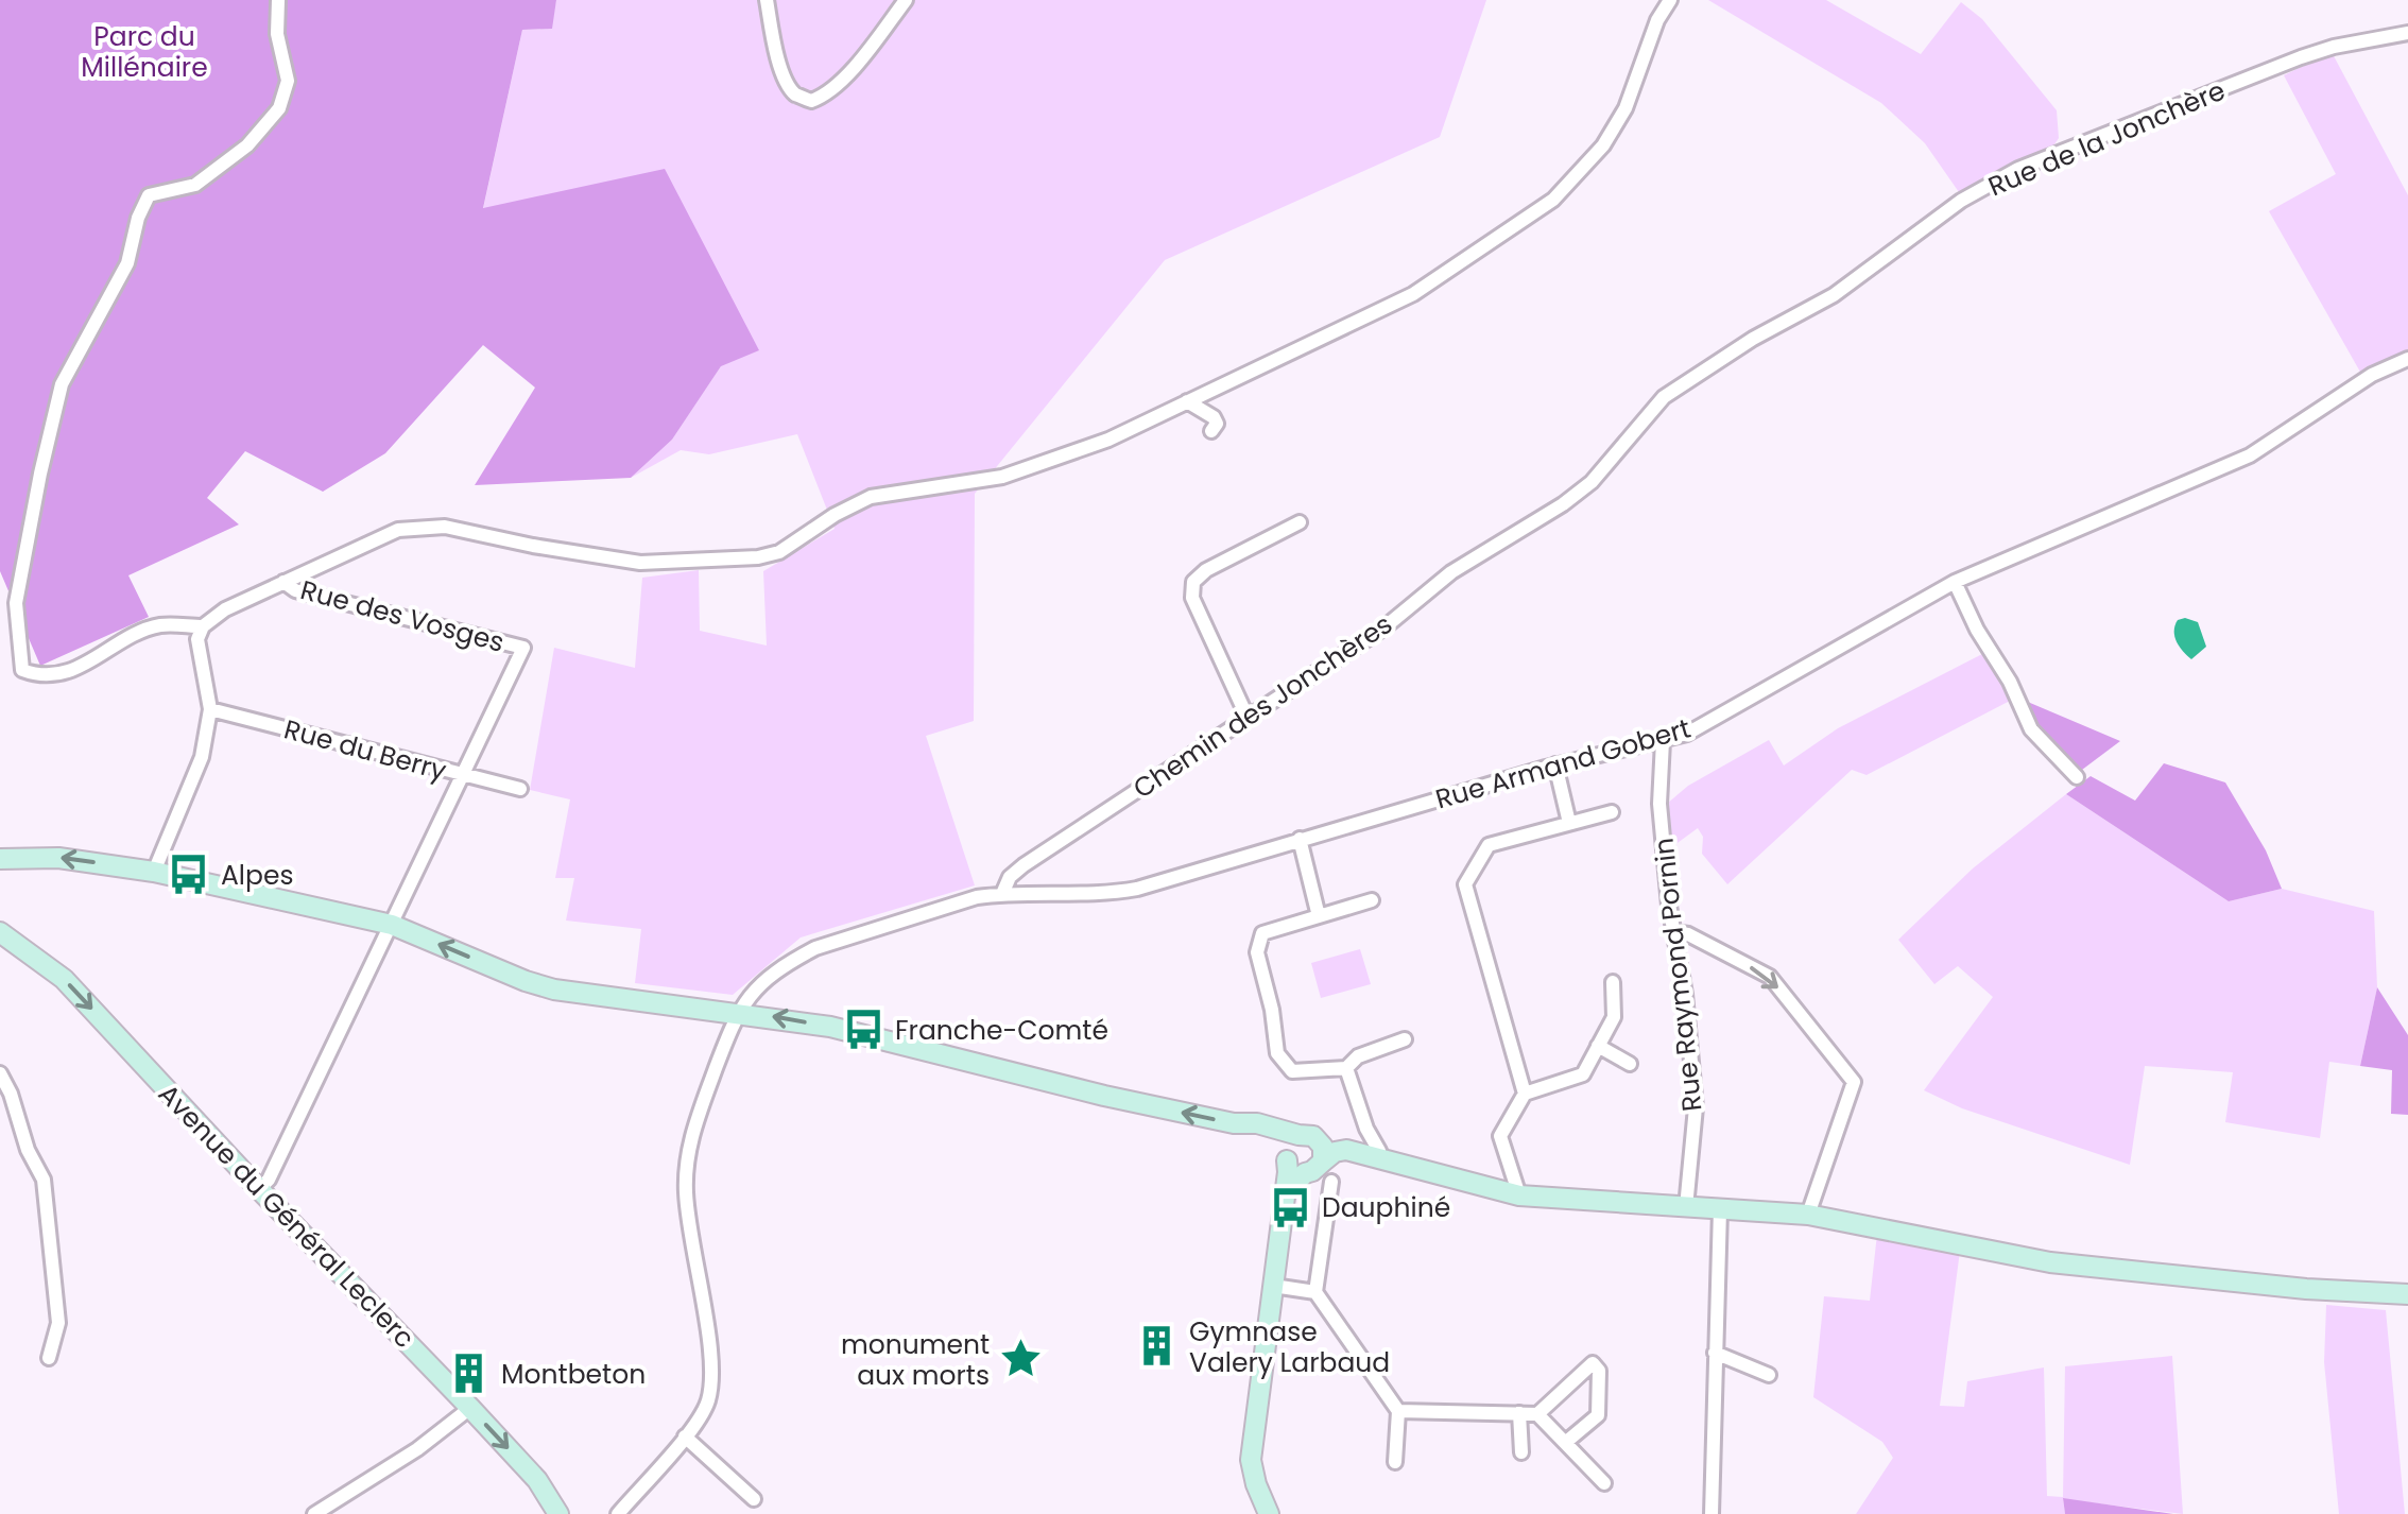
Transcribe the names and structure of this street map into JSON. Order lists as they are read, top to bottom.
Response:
{
  "streets": {
    "main road": ["Avenue du Général Leclerc"],
    "street": [
      "Rue de la Jonchère",
      "Rue des Vosges",
      "Chemin des Jonchères",
      "Rue du Berry",
      "Rue Armand Gobert",
      "Rue Raymond Pornin"
    ]
  },
  "crossings": [
    ["Rue de la Jonchère", "Chemin des Jonchères"],
    ["Rue des Vosges", "Rue du Berry"],
    ["Chemin des Jonchères", "Rue Armand Gobert"],
    ["Rue Armand Gobert", "Rue Raymond Pornin"]
  ],
  "one_way": ["Avenue du Général Leclerc"],
  "parks": ["Parc du Millénaire"],
  "places": {
    "bus stop": ["Alpes", "Franche-Comté", "Dauphiné"],
    "building": ["Gymnase Valery Larbaud", "Montbeton"],
    "place": ["monument aux morts"]
  }
}
